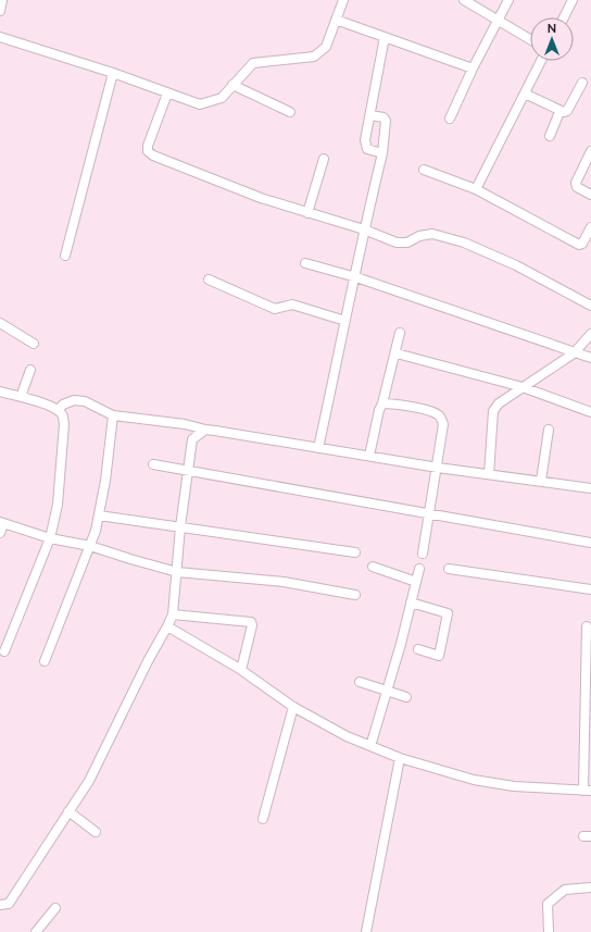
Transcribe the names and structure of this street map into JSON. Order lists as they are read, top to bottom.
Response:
{
  "north": "top"
}
